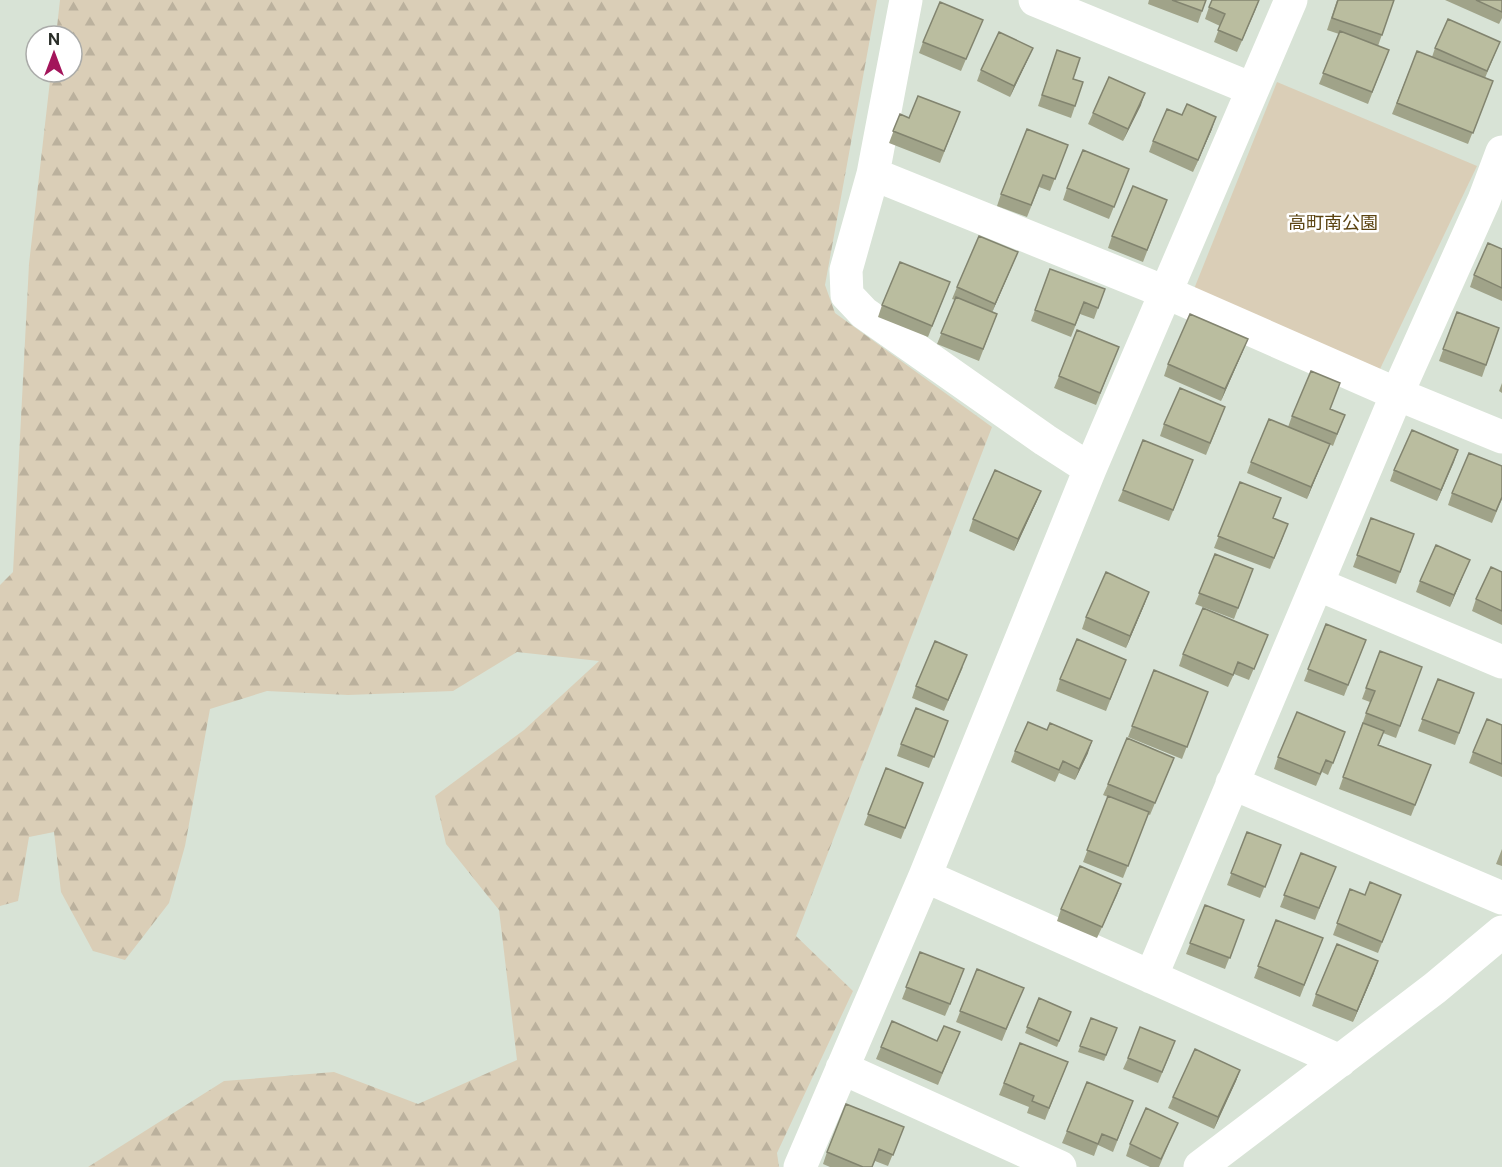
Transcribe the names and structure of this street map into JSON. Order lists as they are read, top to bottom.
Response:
{
  "parks": ["高町南公園"],
  "north": "top"
}
